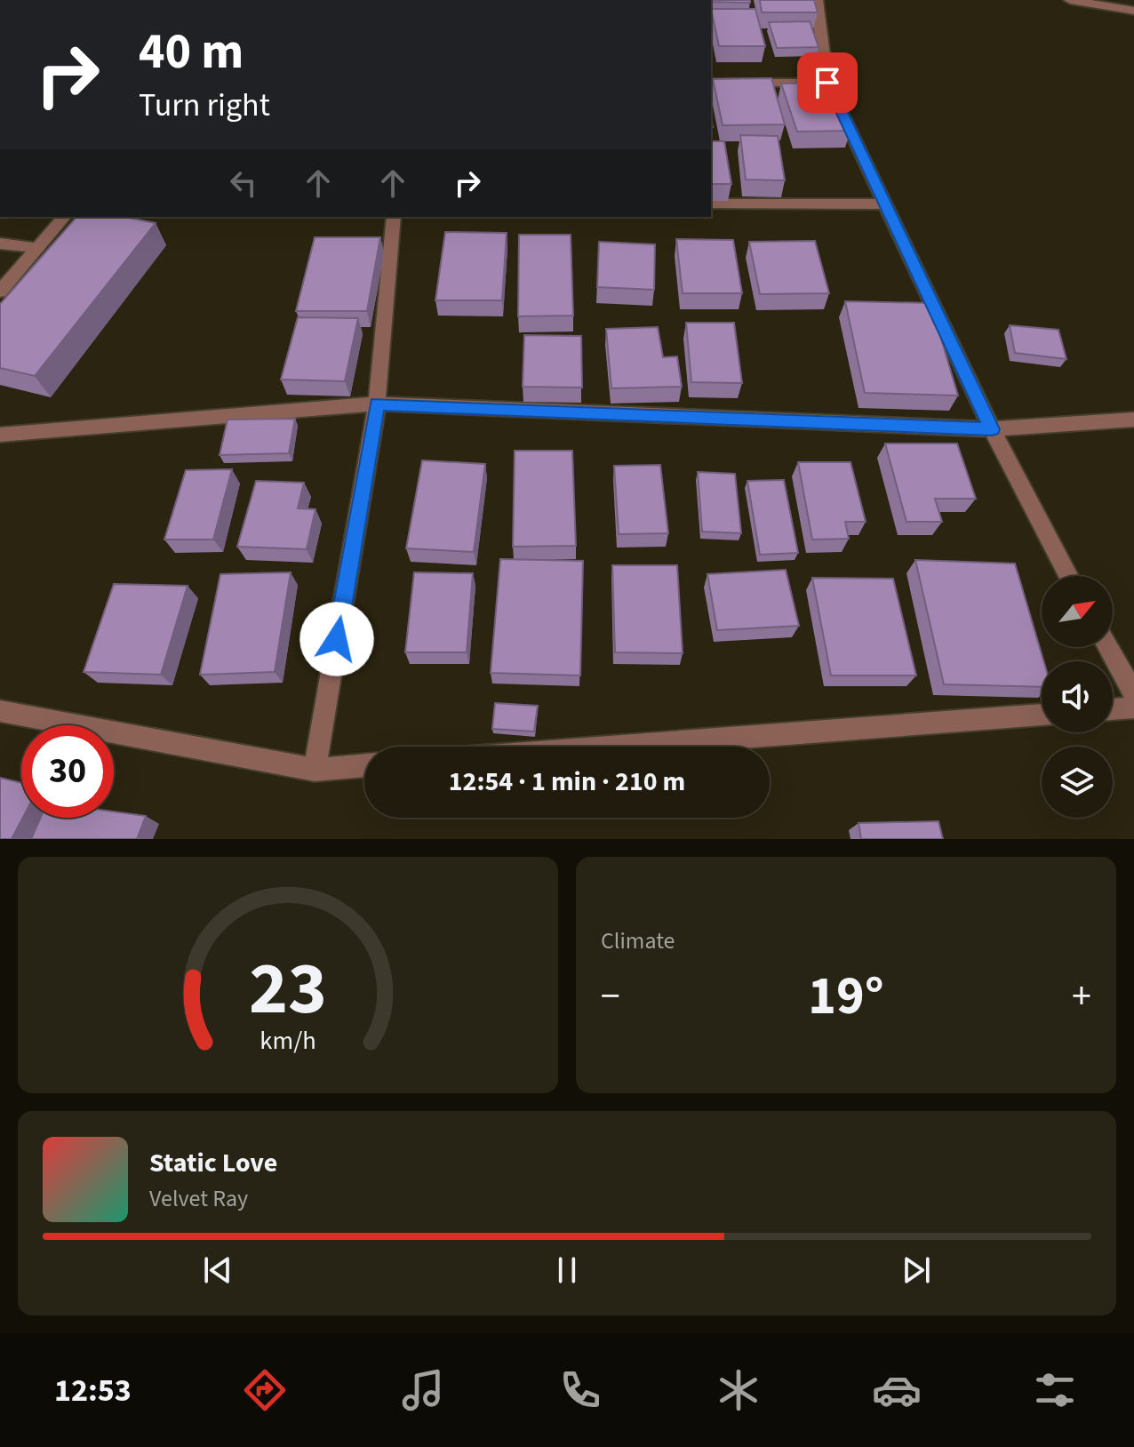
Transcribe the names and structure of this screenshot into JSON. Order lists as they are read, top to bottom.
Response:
{
  "north": "top right",
  "page": {
    "turn": ["40 m", "Turn right"],
    "limit": "30",
    "trip": "12:54 · 1 min · 210 m",
    "tile": "Climate",
    "heat": ["−", "19°", "+"],
    "song": ["Static Love", "Velvet Ray"],
    "tabs": "12:53",
    "gauge": ["23", "km/h"]
  }
}
